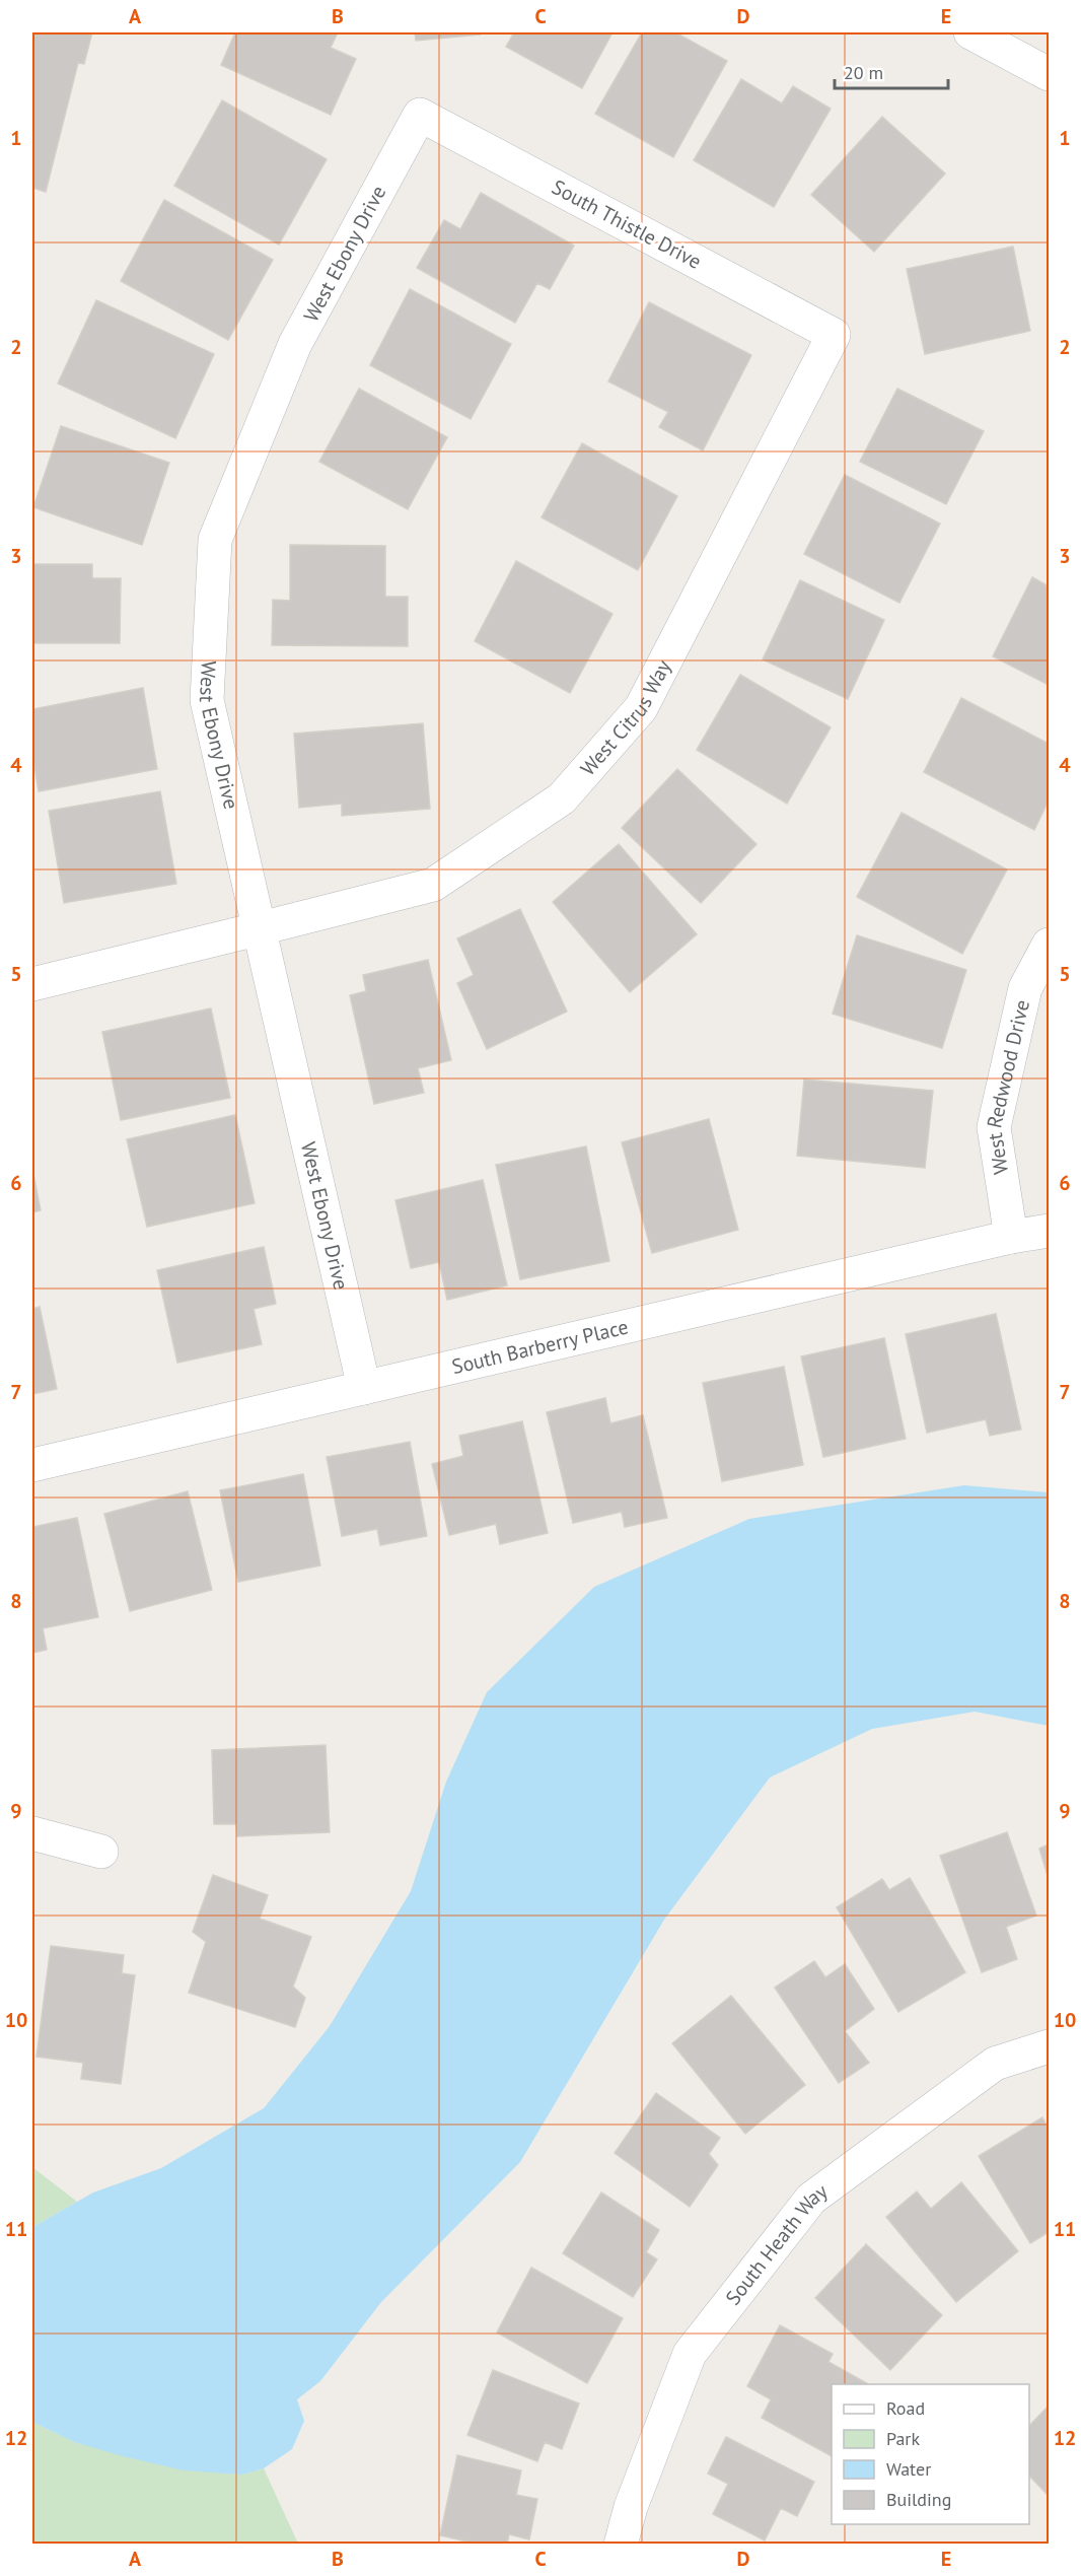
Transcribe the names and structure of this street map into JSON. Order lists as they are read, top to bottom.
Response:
{
  "streets": {
    "street": [
      "South Thistle Drive",
      "West Ebony Drive",
      "West Citrus Way",
      "West Redwood Drive",
      "South Barberry Place",
      "South Heath Way"
    ]
  },
  "crossings": [
    ["South Thistle Drive", "West Ebony Drive"],
    ["South Thistle Drive", "West Citrus Way"],
    ["West Ebony Drive", "West Citrus Way"],
    ["West Ebony Drive", "South Barberry Place"],
    ["West Redwood Drive", "South Barberry Place"]
  ],
  "legend": [
    "Road",
    "Park",
    "Water",
    "Building"
  ],
  "scale_bar": "20 m",
  "grid": {
    "columns": [
      "A",
      "B",
      "C",
      "D",
      "E"
    ],
    "rows": [
      "1",
      "2",
      "3",
      "4",
      "5",
      "6",
      "7",
      "8",
      "9",
      "10",
      "11",
      "12"
    ]
  }
}
